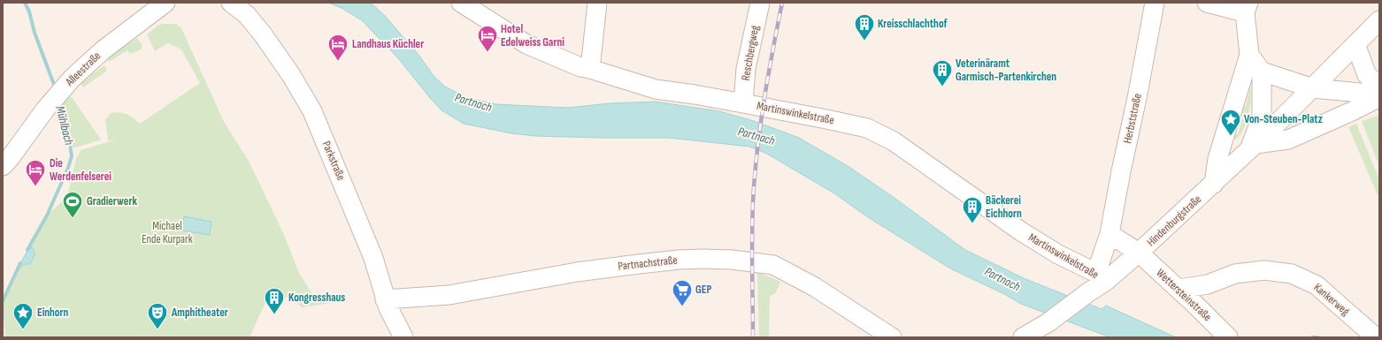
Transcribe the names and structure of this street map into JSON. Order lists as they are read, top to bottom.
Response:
{
  "streets": {
    "street": [
      "Reschbergweg",
      "Alleestraße",
      "Martinswinkelstraße",
      "Herbststraße",
      "Parkstraße",
      "Hindenburgstraße",
      "Partnachstraße",
      "Wettersteinstraße",
      "Kankerweg"
    ]
  },
  "crossings": [
    ["Reschbergweg", "Martinswinkelstraße"],
    ["Martinswinkelstraße", "Herbststraße"],
    ["Martinswinkelstraße", "Hindenburgstraße"],
    ["Herbststraße", "Hindenburgstraße"],
    ["Parkstraße", "Partnachstraße"],
    ["Hindenburgstraße", "Wettersteinstraße"],
    ["Wettersteinstraße", "Kankerweg"]
  ],
  "water": ["Partnach", "Mühlbach"],
  "parks": ["Michael Ende Kurpark"],
  "places": {
    "building": [
      "Kreisschlachthof",
      "Veterinäramt Garmisch-Partenkirchen",
      "Bäckerei Eichhorn",
      "Kongresshaus"
    ],
    "hotel": ["Hotel Edelweiss Garni", "Landhaus Küchler", "Die Werdenfelserei"],
    "place": ["Von-Steuben-Platz", "Einhorn"],
    "sports": ["Gradierwerk"],
    "supermarket": ["GEP"],
    "theatre": ["Amphitheater"]
  }
}
